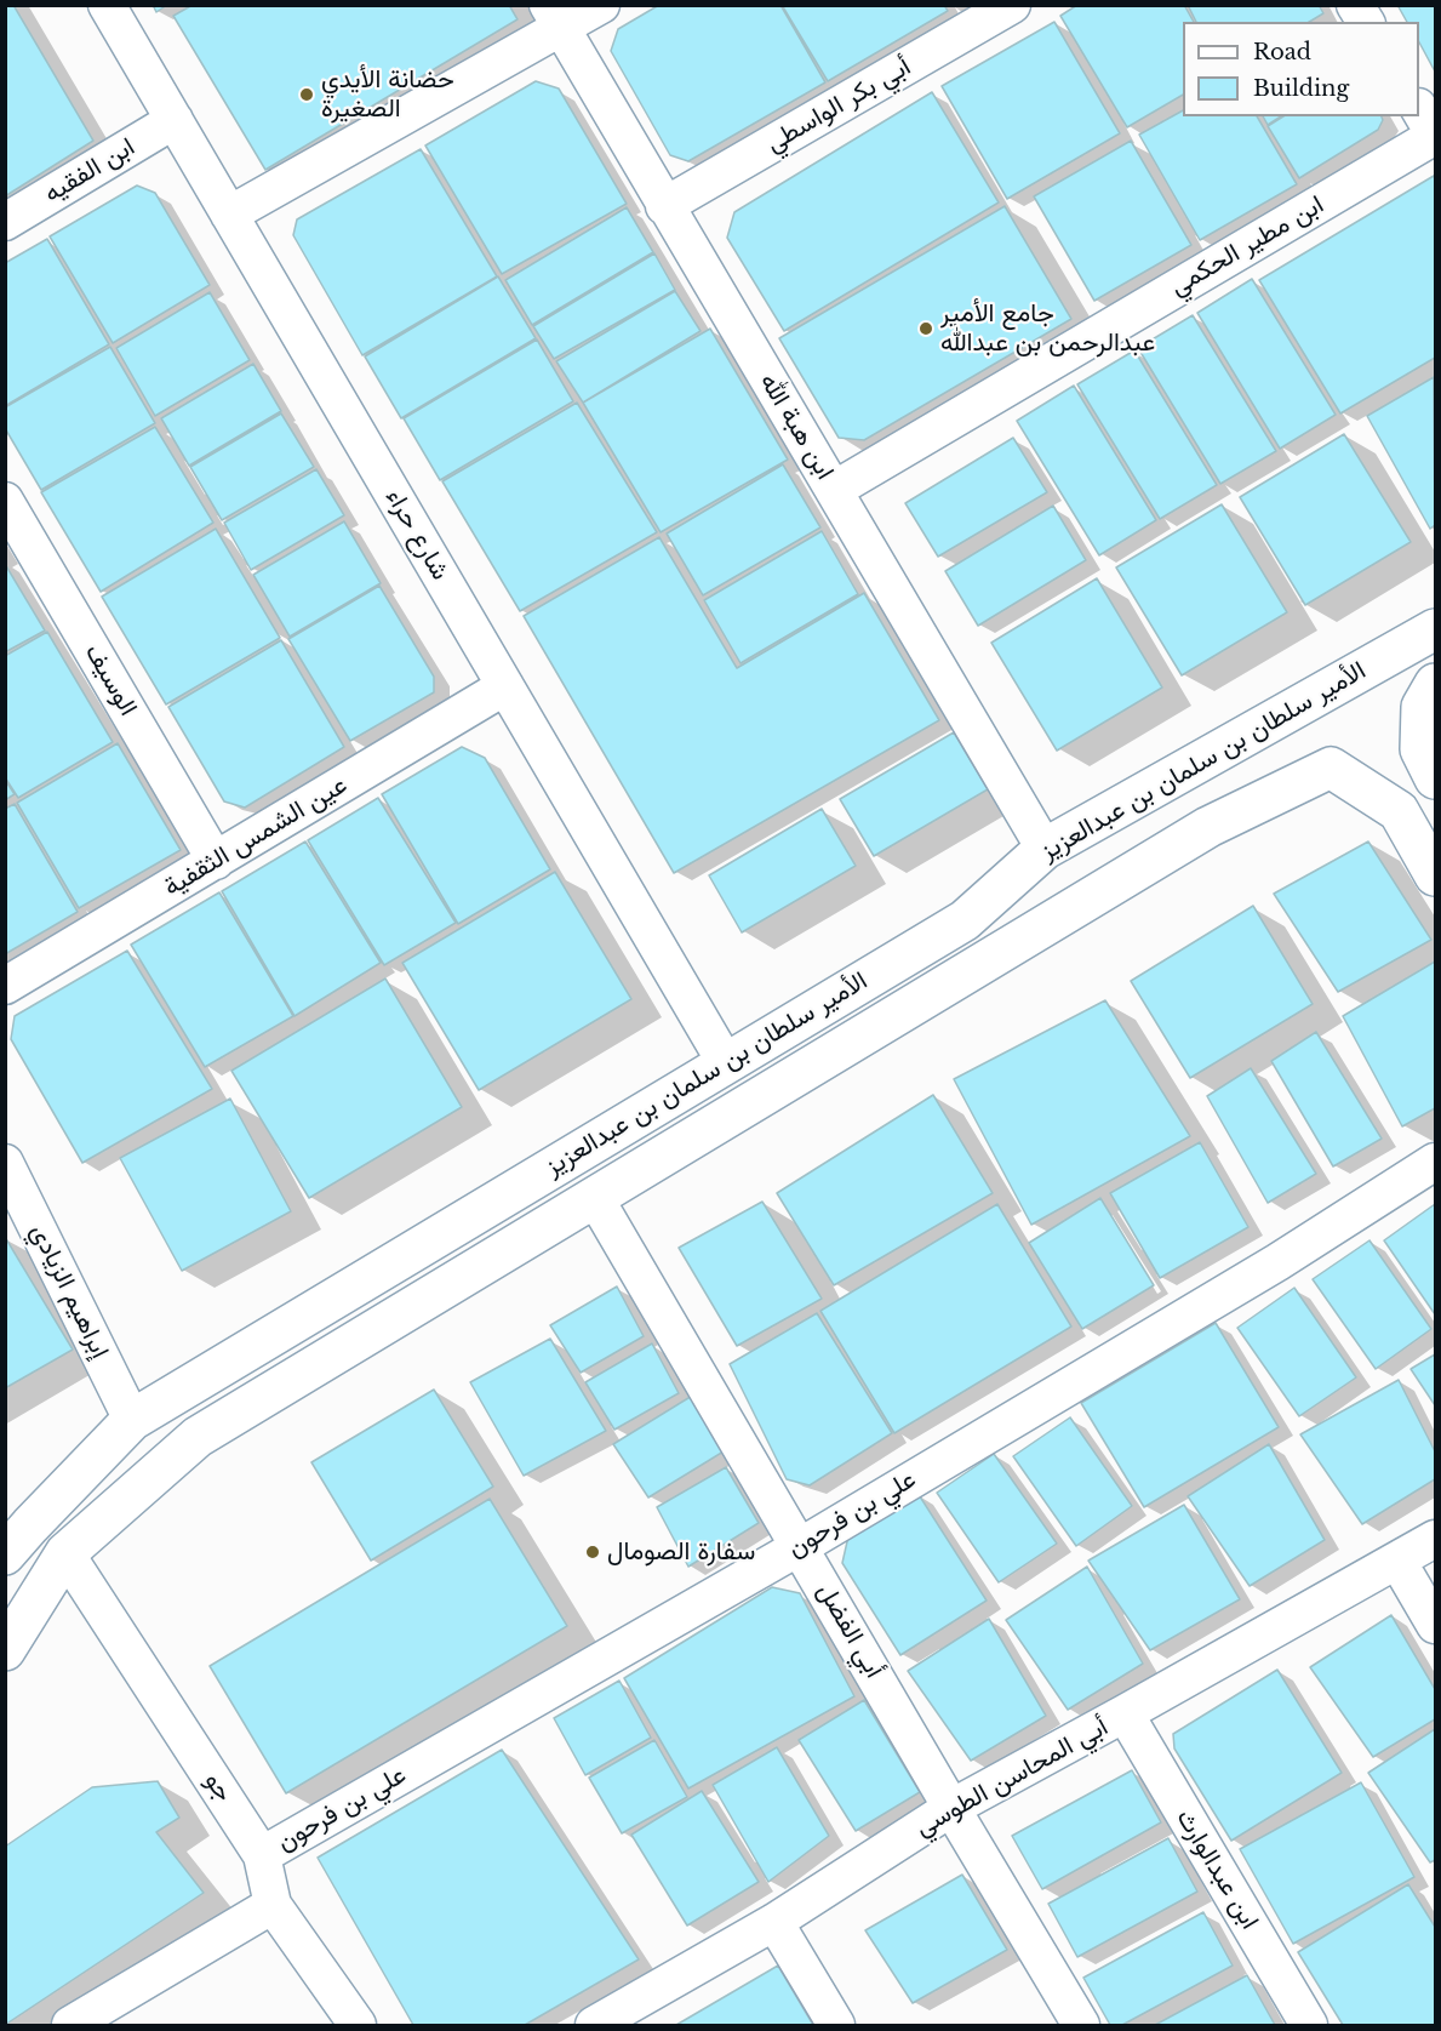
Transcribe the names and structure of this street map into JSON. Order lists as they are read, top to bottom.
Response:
{
  "streets": {
    "street": [
      "أبي بكر الواسطي",
      "ابن الفقيه",
      "ابن مطير الحكمي",
      "ابن هبة الله",
      "شارع حراء",
      "الوسيف",
      "الأمير سلطان بن سلمان بن عبدالعزيز",
      "عين الشمس الثقفية",
      "إبراهيم الزيادي",
      "علي بن فرحون",
      "أبي الفضل",
      "أبي المحاسن الطوسي",
      "جو",
      "ابن عبدالوارث"
    ]
  },
  "crossings": [
    ["أبي بكر الواسطي", "ابن هبة الله"],
    ["ابن الفقيه", "شارع حراء"],
    ["ابن مطير الحكمي", "ابن هبة الله"],
    ["ابن هبة الله", "الأمير سلطان بن سلمان بن عبدالعزيز"],
    ["شارع حراء", "الأمير سلطان بن سلمان بن عبدالعزيز"],
    ["شارع حراء", "عين الشمس الثقفية"],
    ["الوسيف", "عين الشمس الثقفية"],
    ["الأمير سلطان بن سلمان بن عبدالعزيز", "إبراهيم الزيادي"],
    ["الأمير سلطان بن سلمان بن عبدالعزيز", "أبي الفضل"],
    ["الأمير سلطان بن سلمان بن عبدالعزيز", "جو"],
    ["علي بن فرحون", "أبي الفضل"],
    ["علي بن فرحون", "جو"],
    ["أبي الفضل", "أبي المحاسن الطوسي"],
    ["أبي المحاسن الطوسي", "ابن عبدالوارث"]
  ],
  "places": ["حضانة الأيدي الصغيرة", "جامع الأمير عبدالرحمن بن عبدالله", "سفارة الصومال"],
  "legend": ["Road", "Building"]
}
